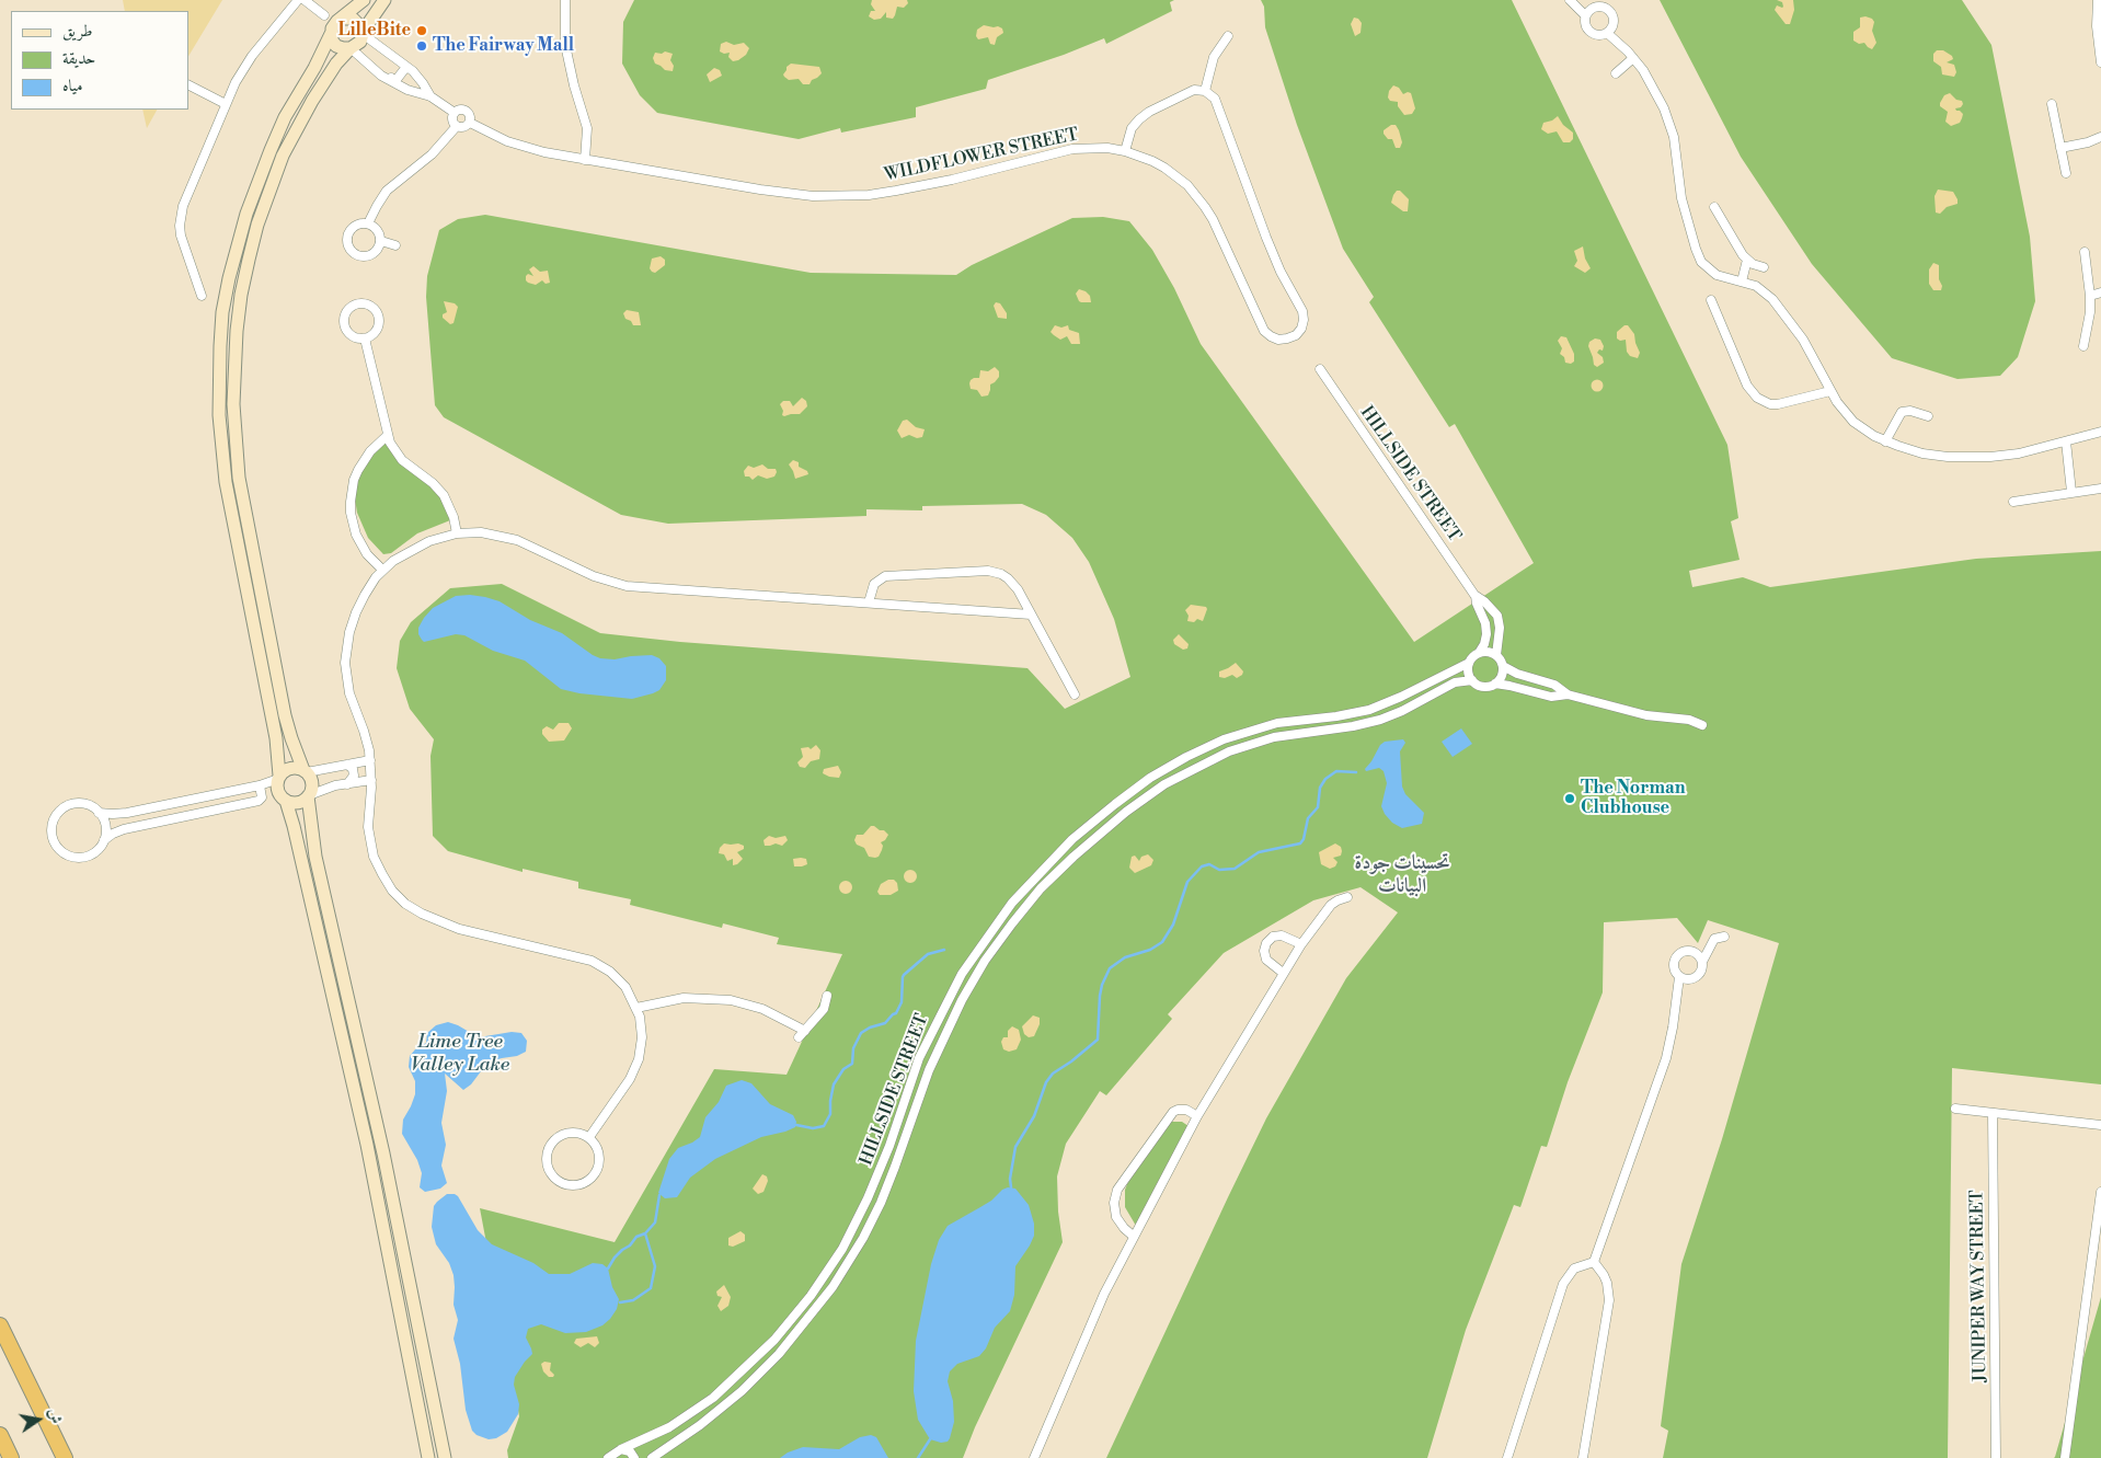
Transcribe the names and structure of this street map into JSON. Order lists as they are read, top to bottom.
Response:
{
  "streets": {
    "street": ["WILDFLOWER STREET", "HILLSIDE STREET", "JUNIPER WAY STREET"]
  },
  "districts": ["تحسينات جودة البيانات"],
  "water": ["Lime Tree Valley Lake"],
  "places": ["LilleBite", "The Fairway Mall", "The Norman Clubhouse"],
  "legend": ["طريق", "حديقة", "مياه"],
  "north": "right"
}
